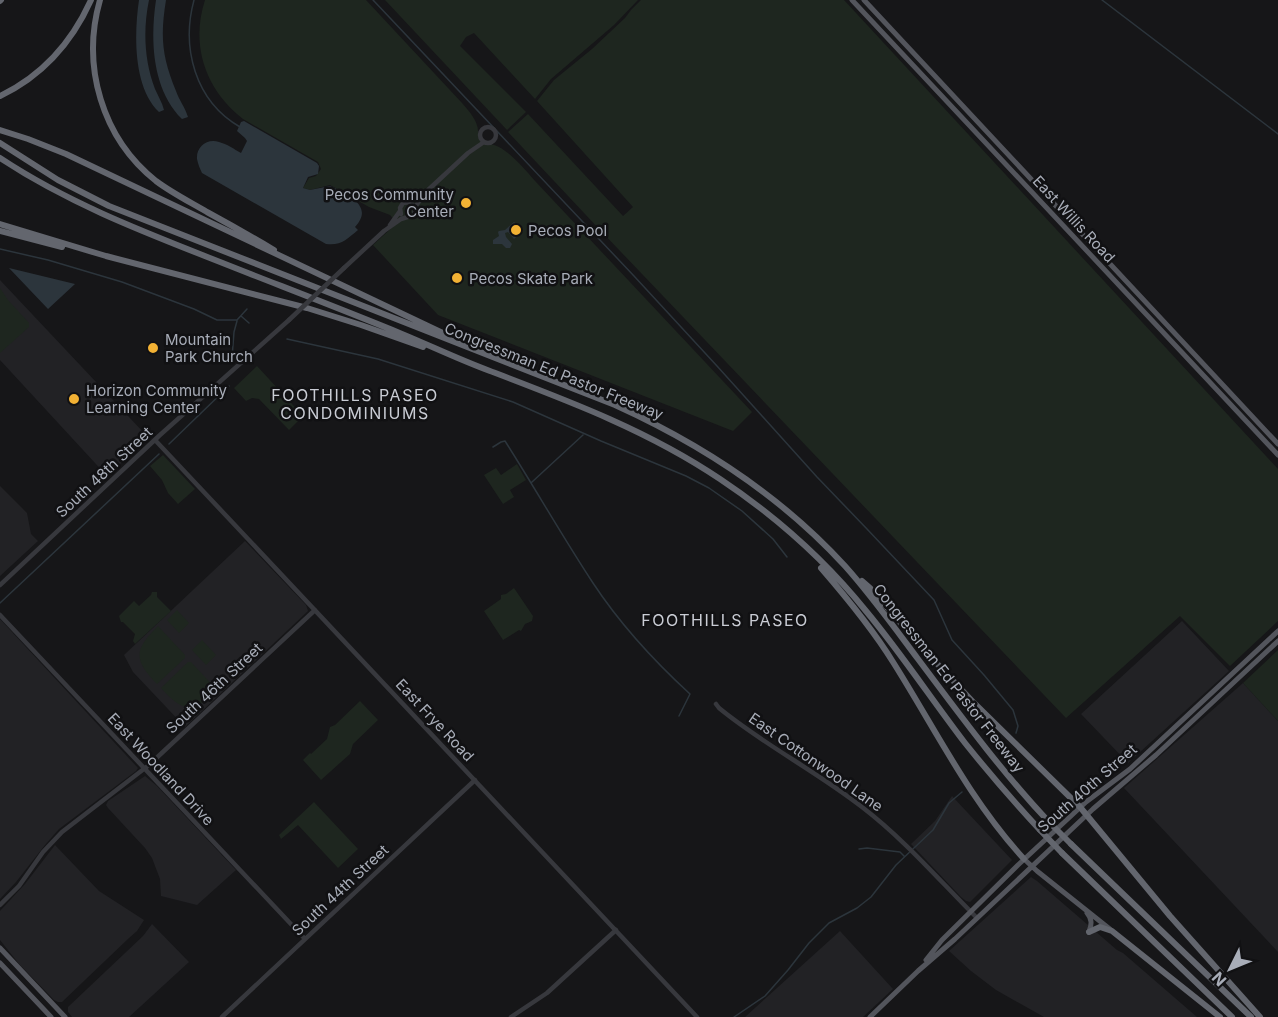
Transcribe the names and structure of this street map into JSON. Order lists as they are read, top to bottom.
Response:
{
  "streets": {
    "highway": ["Congressman Ed Pastor Freeway"],
    "main road": ["East Willis Road", "South 40th Street"],
    "street": [
      "South 48th Street",
      "South 46th Street",
      "East Frye Road",
      "East Cottonwood Lane",
      "East Woodland Drive",
      "South 44th Street"
    ]
  },
  "crossings": [
    ["South 48th Street", "East Frye Road"],
    ["South 46th Street", "East Frye Road"],
    ["South 46th Street", "East Woodland Drive"],
    ["East Frye Road", "South 44th Street"],
    ["East Cottonwood Lane", "South 40th Street"],
    ["East Woodland Drive", "South 44th Street"]
  ],
  "districts": ["FOOTHILLS PASEO CONDOMINIUMS", "FOOTHILLS PASEO"],
  "places": [
    "Pecos Community Center",
    "Pecos Pool",
    "Pecos Skate Park",
    "Mountain Park Church",
    "Horizon Community Learning Center"
  ],
  "north": "bottom left"
}
